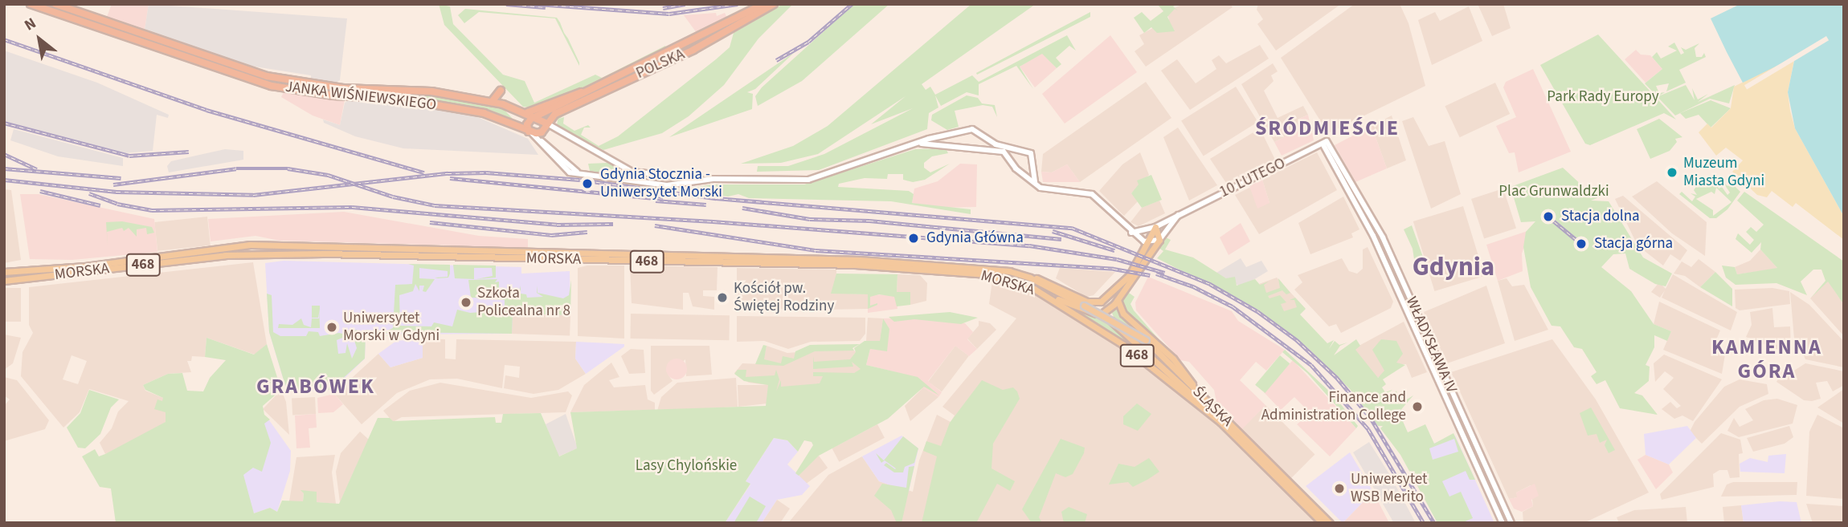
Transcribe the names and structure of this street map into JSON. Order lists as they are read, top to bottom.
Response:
{
  "streets": {
    "highway": ["POLSKA", "JANKA WIŚNIEWSKIEGO"],
    "main road": [
      "10 LUTEGO",
      "MORSKA",
      "468",
      "WŁADYSŁAWA IV",
      "ŚLĄSKA"
    ]
  },
  "crossings": [
    ["POLSKA", "JANKA WIŚNIEWSKIEGO"],
    ["10 LUTEGO", "WŁADYSŁAWA IV"],
    ["MORSKA", "ŚLĄSKA"]
  ],
  "districts": [
    "ŚRÓDMIEŚCIE",
    "Gdynia",
    "KAMIENNA GÓRA",
    "GRABÓWEK"
  ],
  "parks": ["Park Rady Europy", "Plac Grunwaldzki", "Lasy Chylońskie"],
  "places": [
    "Muzeum Miasta Gdyni",
    "Gdynia Stocznia - Uniwersytet Morski",
    "Stacja dolna",
    "Gdynia Główna",
    "Stacja górna",
    "Kościół pw. Świętej Rodziny",
    "Szkoła Policealna nr 8",
    "Uniwersytet Morski w Gdyni",
    "Finance and Administration College",
    "Uniwersytet WSB Merito"
  ],
  "north": "top left"
}
